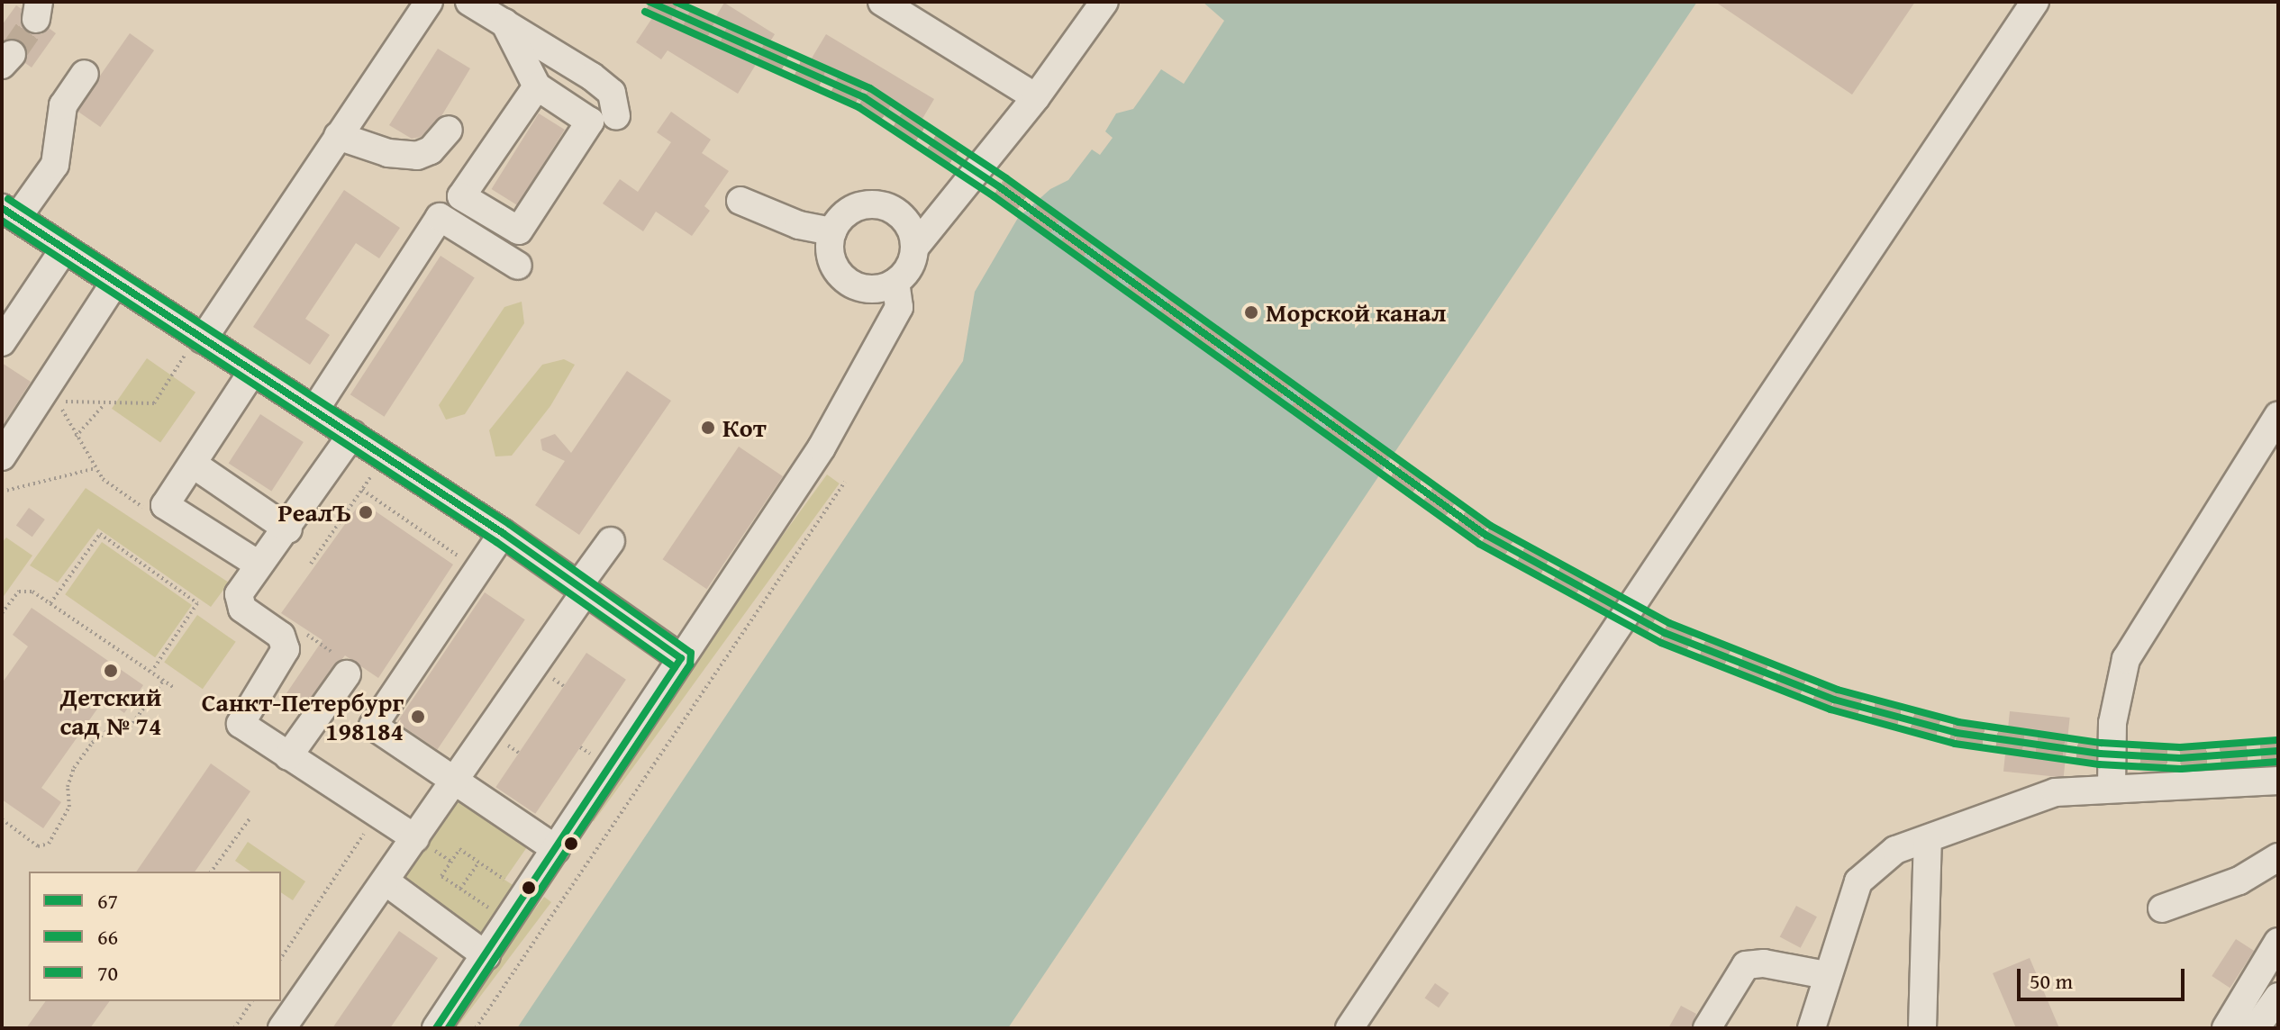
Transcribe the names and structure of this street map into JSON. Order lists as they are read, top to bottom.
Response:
{
  "places": [
    "Морской канал",
    "Кот",
    "РеалЪ",
    "Детский сад № 74",
    "Санкт-Петербург 198184"
  ],
  "lines": ["transit line 67", "transit line 70", "transit line 66"],
  "legend": ["67", "66", "70"],
  "scale_bar": "50 m"
}
